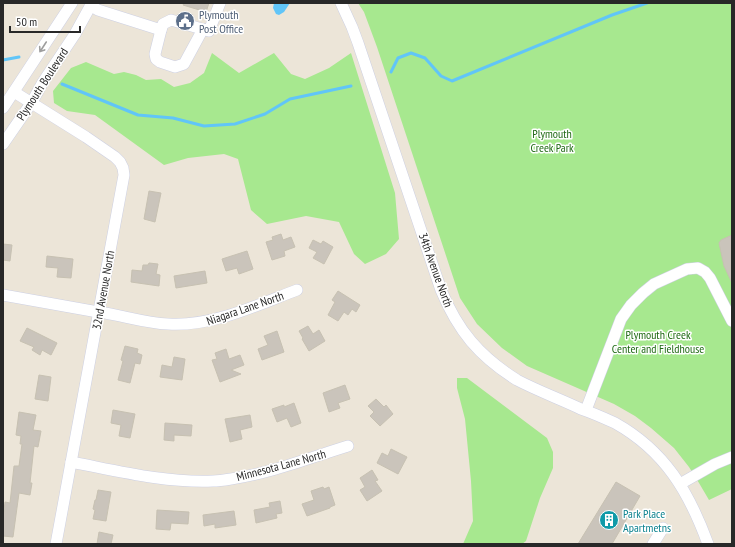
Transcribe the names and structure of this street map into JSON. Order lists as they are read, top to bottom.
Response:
{
  "streets": {
    "street": [
      "Plymouth Boulevard",
      "34th Avenue North",
      "32nd Avenue North",
      "Niagara Lane North",
      "Minnesota Lane North"
    ]
  },
  "crossings": [
    ["Plymouth Boulevard", "32nd Avenue North"],
    ["32nd Avenue North", "Niagara Lane North"],
    ["32nd Avenue North", "Minnesota Lane North"]
  ],
  "parks": ["Plymouth Creek Park", "Plymouth Creek Center and Fieldhouse"],
  "places": {
    "public building": ["Plymouth Post Office"],
    "building": ["Park Place Apartmetns"]
  },
  "scale_bar": "50 m"
}
